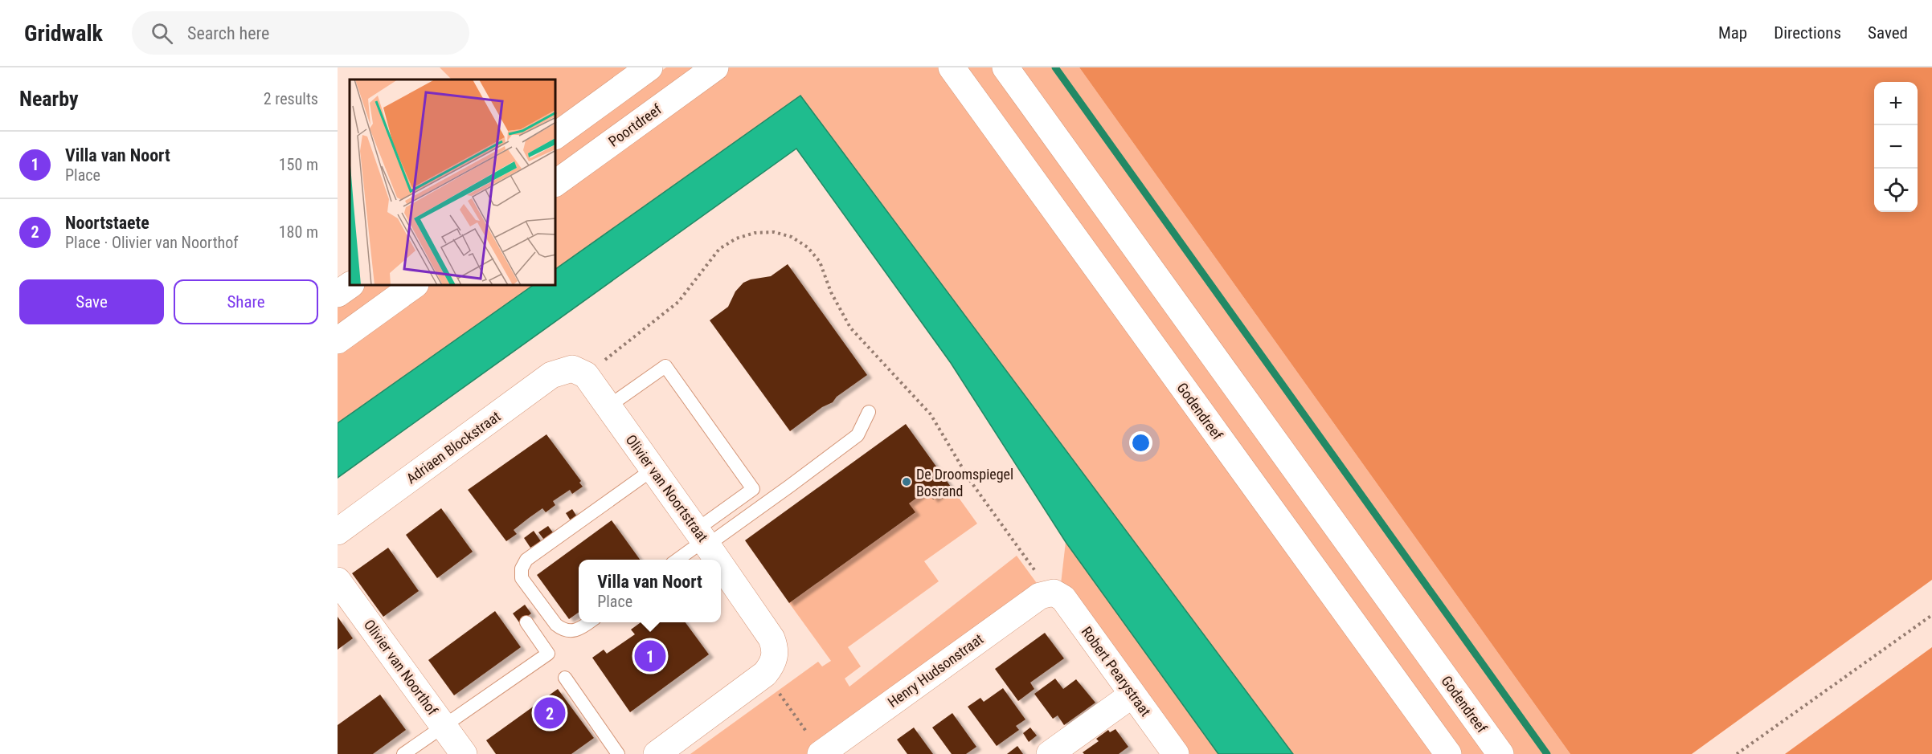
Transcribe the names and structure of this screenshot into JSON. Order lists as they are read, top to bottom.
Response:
{
  "streets": {
    "main road": [
      "Poortdreef",
      "Godendreef",
      "Adriaen Blockstraat",
      "Olivier van Noortstraat",
      "Olivier van Noorthof",
      "Henry Hudsonstraat",
      "Robert Pearystraat"
    ]
  },
  "crossings": [
    ["Adriaen Blockstraat", "Olivier van Noortstraat"],
    ["Henry Hudsonstraat", "Robert Pearystraat"]
  ],
  "places": ["De Droomspiegel Bosrand"],
  "page": {
    "header": "Gridwalk",
    "search": "Search here",
    "nav": ["Map", "Directions", "Saved"],
    "heading": ["Nearby", "2 results"],
    "map_buttons": ["+", "−"],
    "list": [
      {
        "mark": "1",
        "name": "Villa van Noort",
        "note": "Place",
        "value": "150 m"
      },
      {
        "mark": "2",
        "name": "Noortstaete",
        "note": "Place · Olivier van Noorthof",
        "value": "180 m"
      }
    ],
    "buttons": ["Save", "Share"],
    "popup": ["Villa van Noort", "Place"],
    "pins": ["1", "2"]
  }
}
